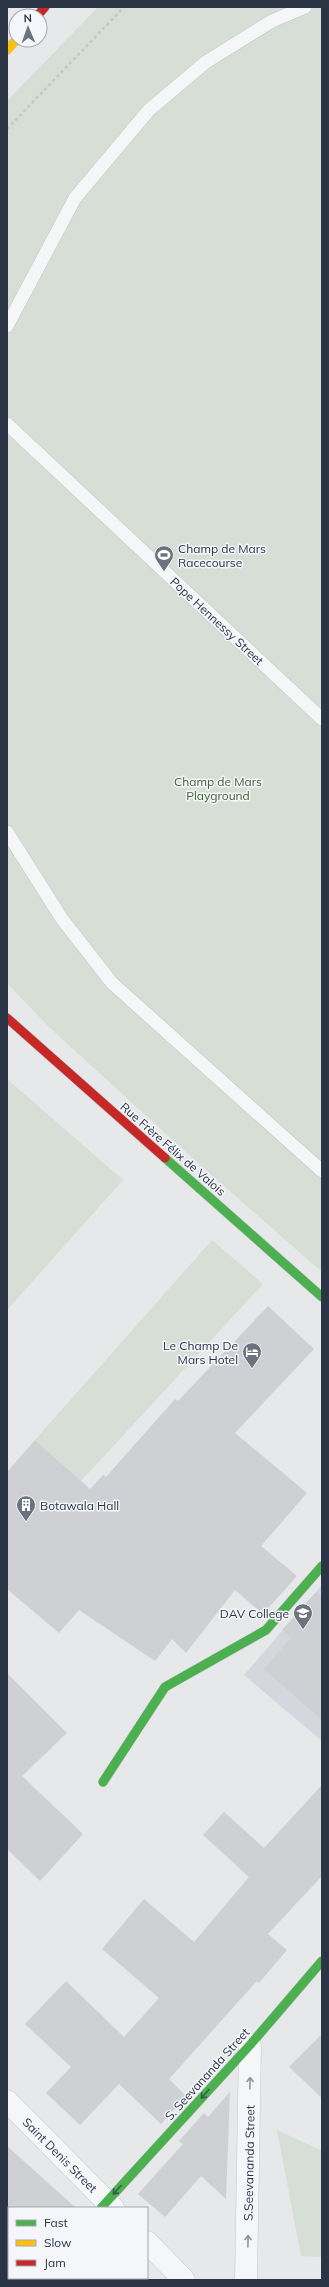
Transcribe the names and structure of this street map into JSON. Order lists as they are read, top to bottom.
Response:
{
  "streets": {
    "street": [
      "Rue Frère Félix de Valois",
      "S. Seevananda Street",
      "Saint Denis Street",
      "S.Seevananda Street"
    ],
    "lane": ["Pope Hennessy Street"]
  },
  "crossings": [
    ["S. Seevananda Street", "Saint Denis Street"],
    ["S. Seevananda Street", "S.Seevananda Street"]
  ],
  "one_way": ["S. Seevananda Street", "S.Seevananda Street"],
  "parks": ["Champ de Mars Playground"],
  "places": {
    "sports": ["Champ de Mars Racecourse"],
    "hotel": ["Le Champ De Mars Hotel"],
    "building": ["Botawala Hall"],
    "school or university": ["DAV College"]
  },
  "legend": ["Fast", "Slow", "Jam"],
  "north": "top"
}
